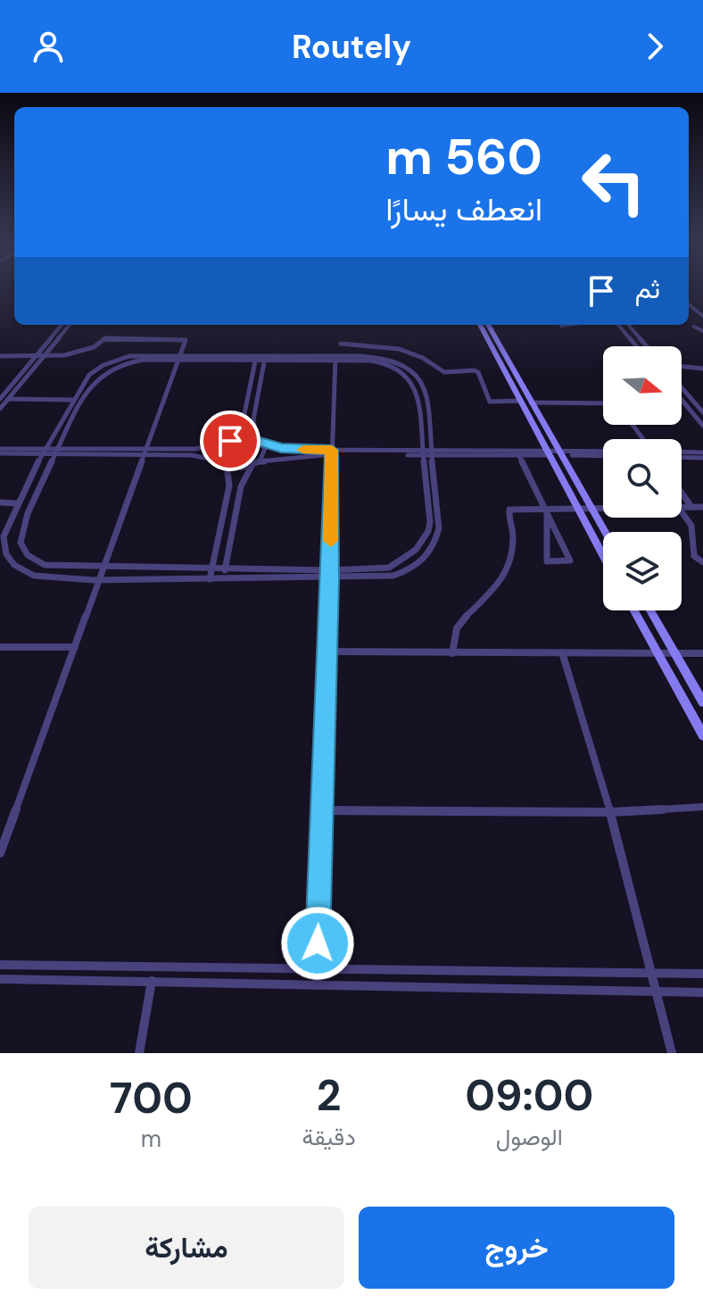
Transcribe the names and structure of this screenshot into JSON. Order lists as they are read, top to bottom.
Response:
{
  "north": "right",
  "page": {
    "header": "Routely",
    "turn": ["560 m", "انعطف يسارًا"],
    "then": "ثم",
    "eta": [
      "09:00",
      "الوصول",
      "2",
      "دقيقة",
      "700",
      "m"
    ],
    "buttons": ["خروج", "مشاركة"]
  }
}
